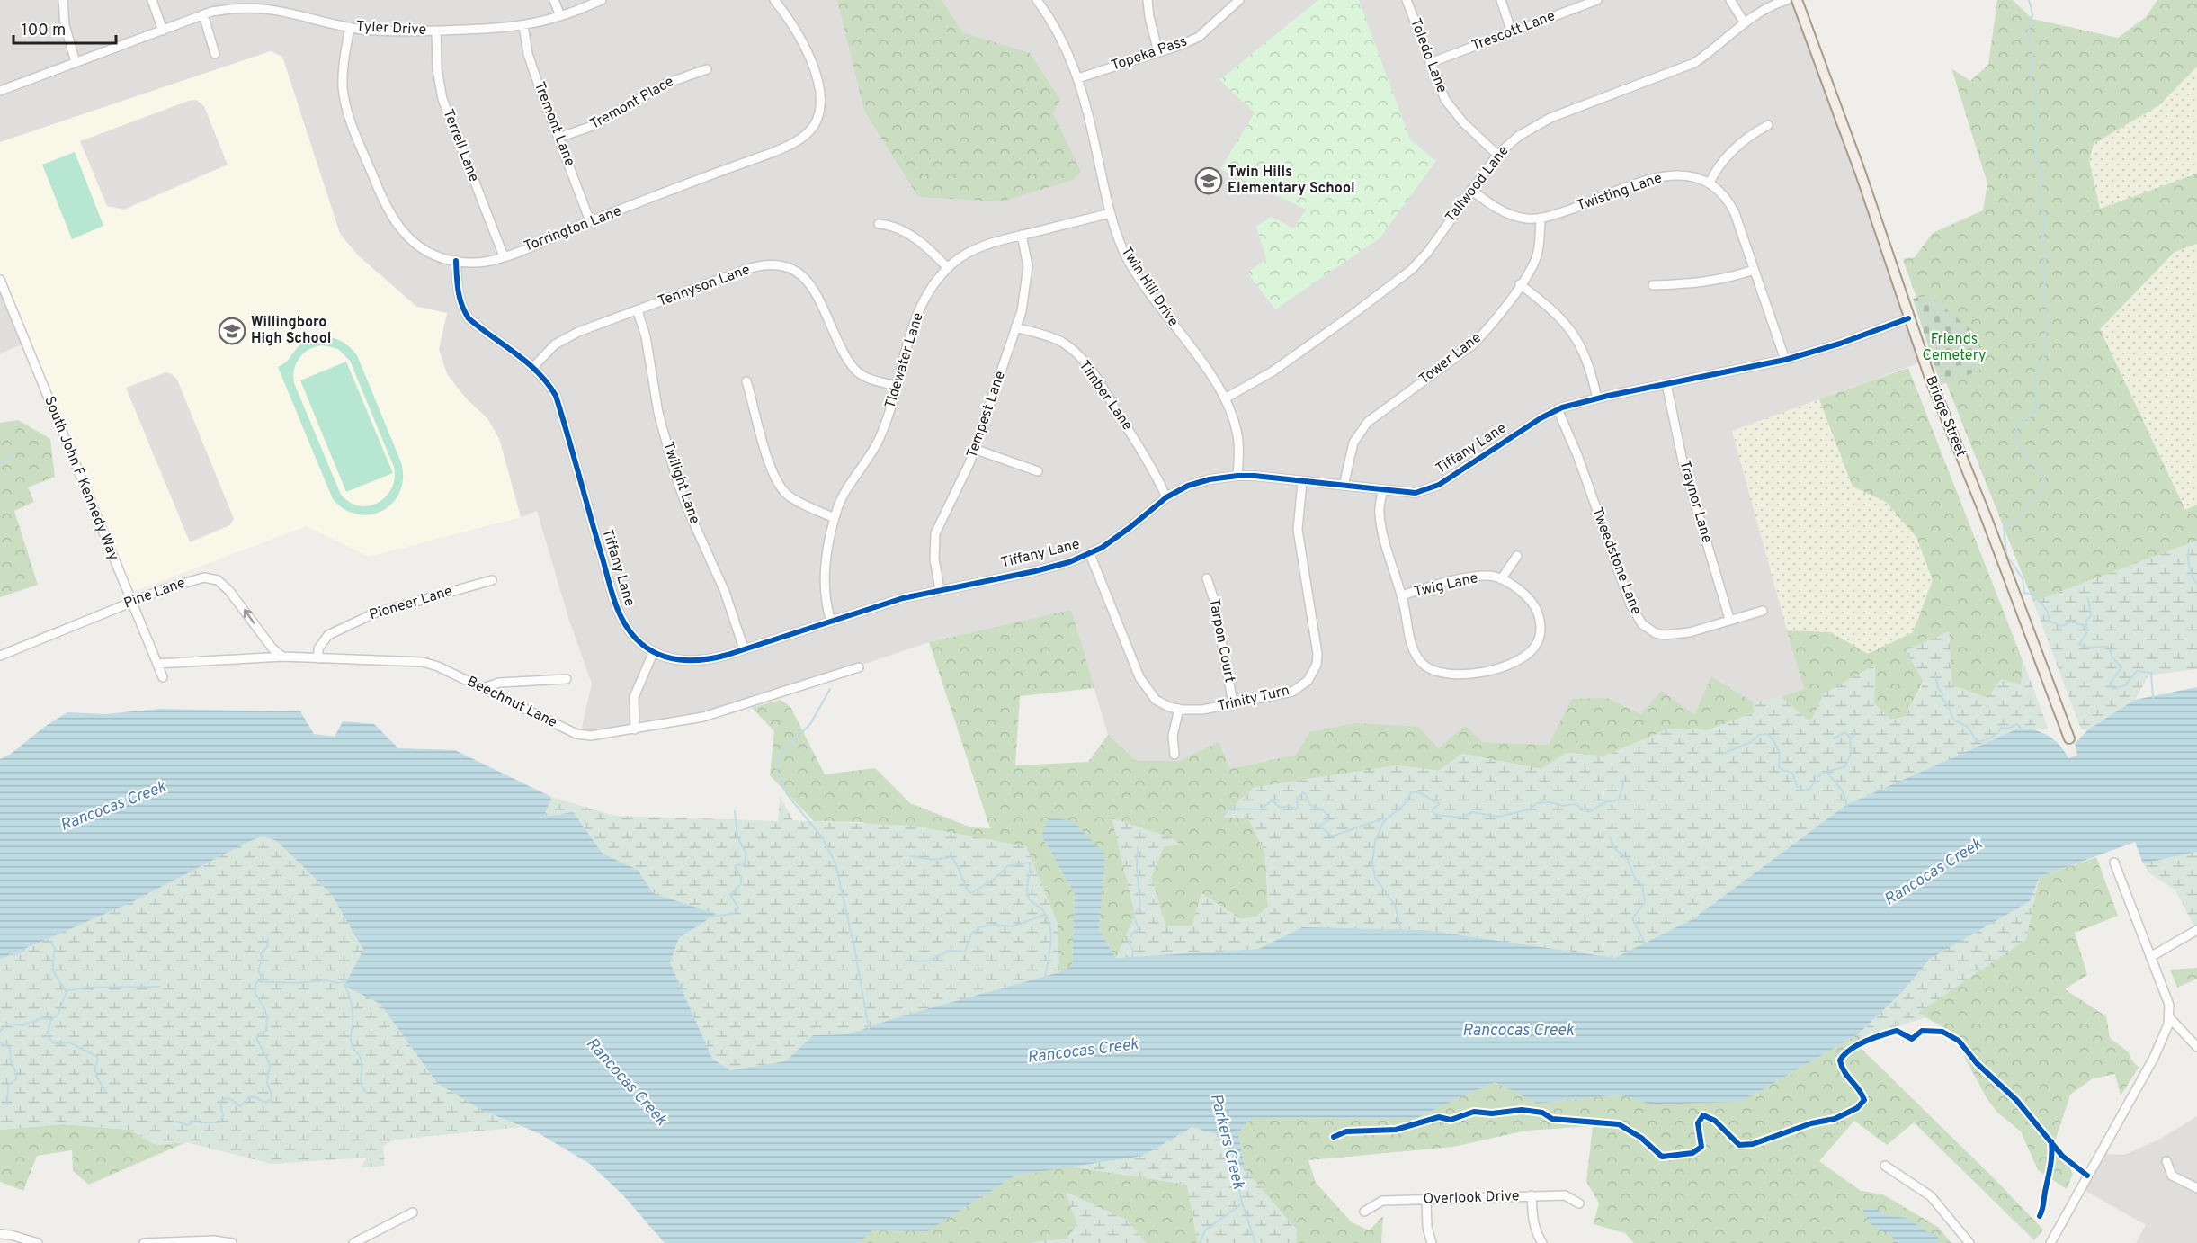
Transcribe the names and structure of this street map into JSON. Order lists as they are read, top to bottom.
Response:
{
  "streets": {
    "main road": ["Bridge Street"],
    "street": [
      "Tyler Drive",
      "Trescott Lane",
      "Topeka Pass",
      "Toledo Lane",
      "Tremont Place",
      "Tremont Lane",
      "Terrell Lane",
      "Tallwood Lane",
      "Twisting Lane",
      "Torrington Lane",
      "Tennyson Lane",
      "Twin Hill Drive",
      "Tower Lane",
      "Tidewater Lane",
      "Timber Lane",
      "Tempest Lane",
      "Tiffany Lane",
      "South John F Kennedy Way",
      "Twilight Lane",
      "Traynor Lane",
      "Tweedstone Lane",
      "Twig Lane",
      "Pine Lane",
      "Pioneer Lane",
      "Tarpon Court",
      "Trinity Turn",
      "Beechnut Lane",
      "Overlook Drive"
    ]
  },
  "crossings": [
    ["Tyler Drive", "Tremont Lane"],
    ["Tyler Drive", "Terrell Lane"],
    ["Tyler Drive", "Torrington Lane"],
    ["Trescott Lane", "Toledo Lane"],
    ["Topeka Pass", "Twin Hill Drive"],
    ["Toledo Lane", "Tallwood Lane"],
    ["Tremont Place", "Tremont Lane"],
    ["Tremont Lane", "Torrington Lane"],
    ["Terrell Lane", "Torrington Lane"],
    ["Tallwood Lane", "Twisting Lane"],
    ["Tallwood Lane", "Twin Hill Drive"],
    ["Twisting Lane", "Tower Lane"],
    ["Twisting Lane", "Tiffany Lane"],
    ["Torrington Lane", "Tiffany Lane"],
    ["Tennyson Lane", "Tidewater Lane"],
    ["Tennyson Lane", "Tiffany Lane"],
    ["Tennyson Lane", "Twilight Lane"],
    ["Twin Hill Drive", "Tidewater Lane"],
    ["Twin Hill Drive", "Tiffany Lane"],
    ["Tower Lane", "Tiffany Lane"],
    ["Tidewater Lane", "Tempest Lane"],
    ["Tidewater Lane", "Tiffany Lane"],
    ["Timber Lane", "Tempest Lane"],
    ["Timber Lane", "Tiffany Lane"],
    ["Tempest Lane", "Tiffany Lane"],
    ["Bridge Street", "Tiffany Lane"],
    ["Tiffany Lane", "Twilight Lane"],
    ["Tiffany Lane", "Traynor Lane"],
    ["Tiffany Lane", "Tweedstone Lane"],
    ["Tiffany Lane", "Twig Lane"],
    ["Tiffany Lane", "Trinity Turn"],
    ["South John F Kennedy Way", "Pine Lane"],
    ["South John F Kennedy Way", "Beechnut Lane"],
    ["Traynor Lane", "Tweedstone Lane"],
    ["Pine Lane", "Beechnut Lane"],
    ["Pioneer Lane", "Beechnut Lane"],
    ["Tarpon Court", "Trinity Turn"]
  ],
  "one_way": ["Pine Lane"],
  "water": ["Rancocas Creek", "Parkers Creek"],
  "parks": ["Friends Cemetery"],
  "places": {
    "school or university": ["Twin Hills Elementary School", "Willingboro High School"]
  },
  "scale_bar": "100 m"
}
